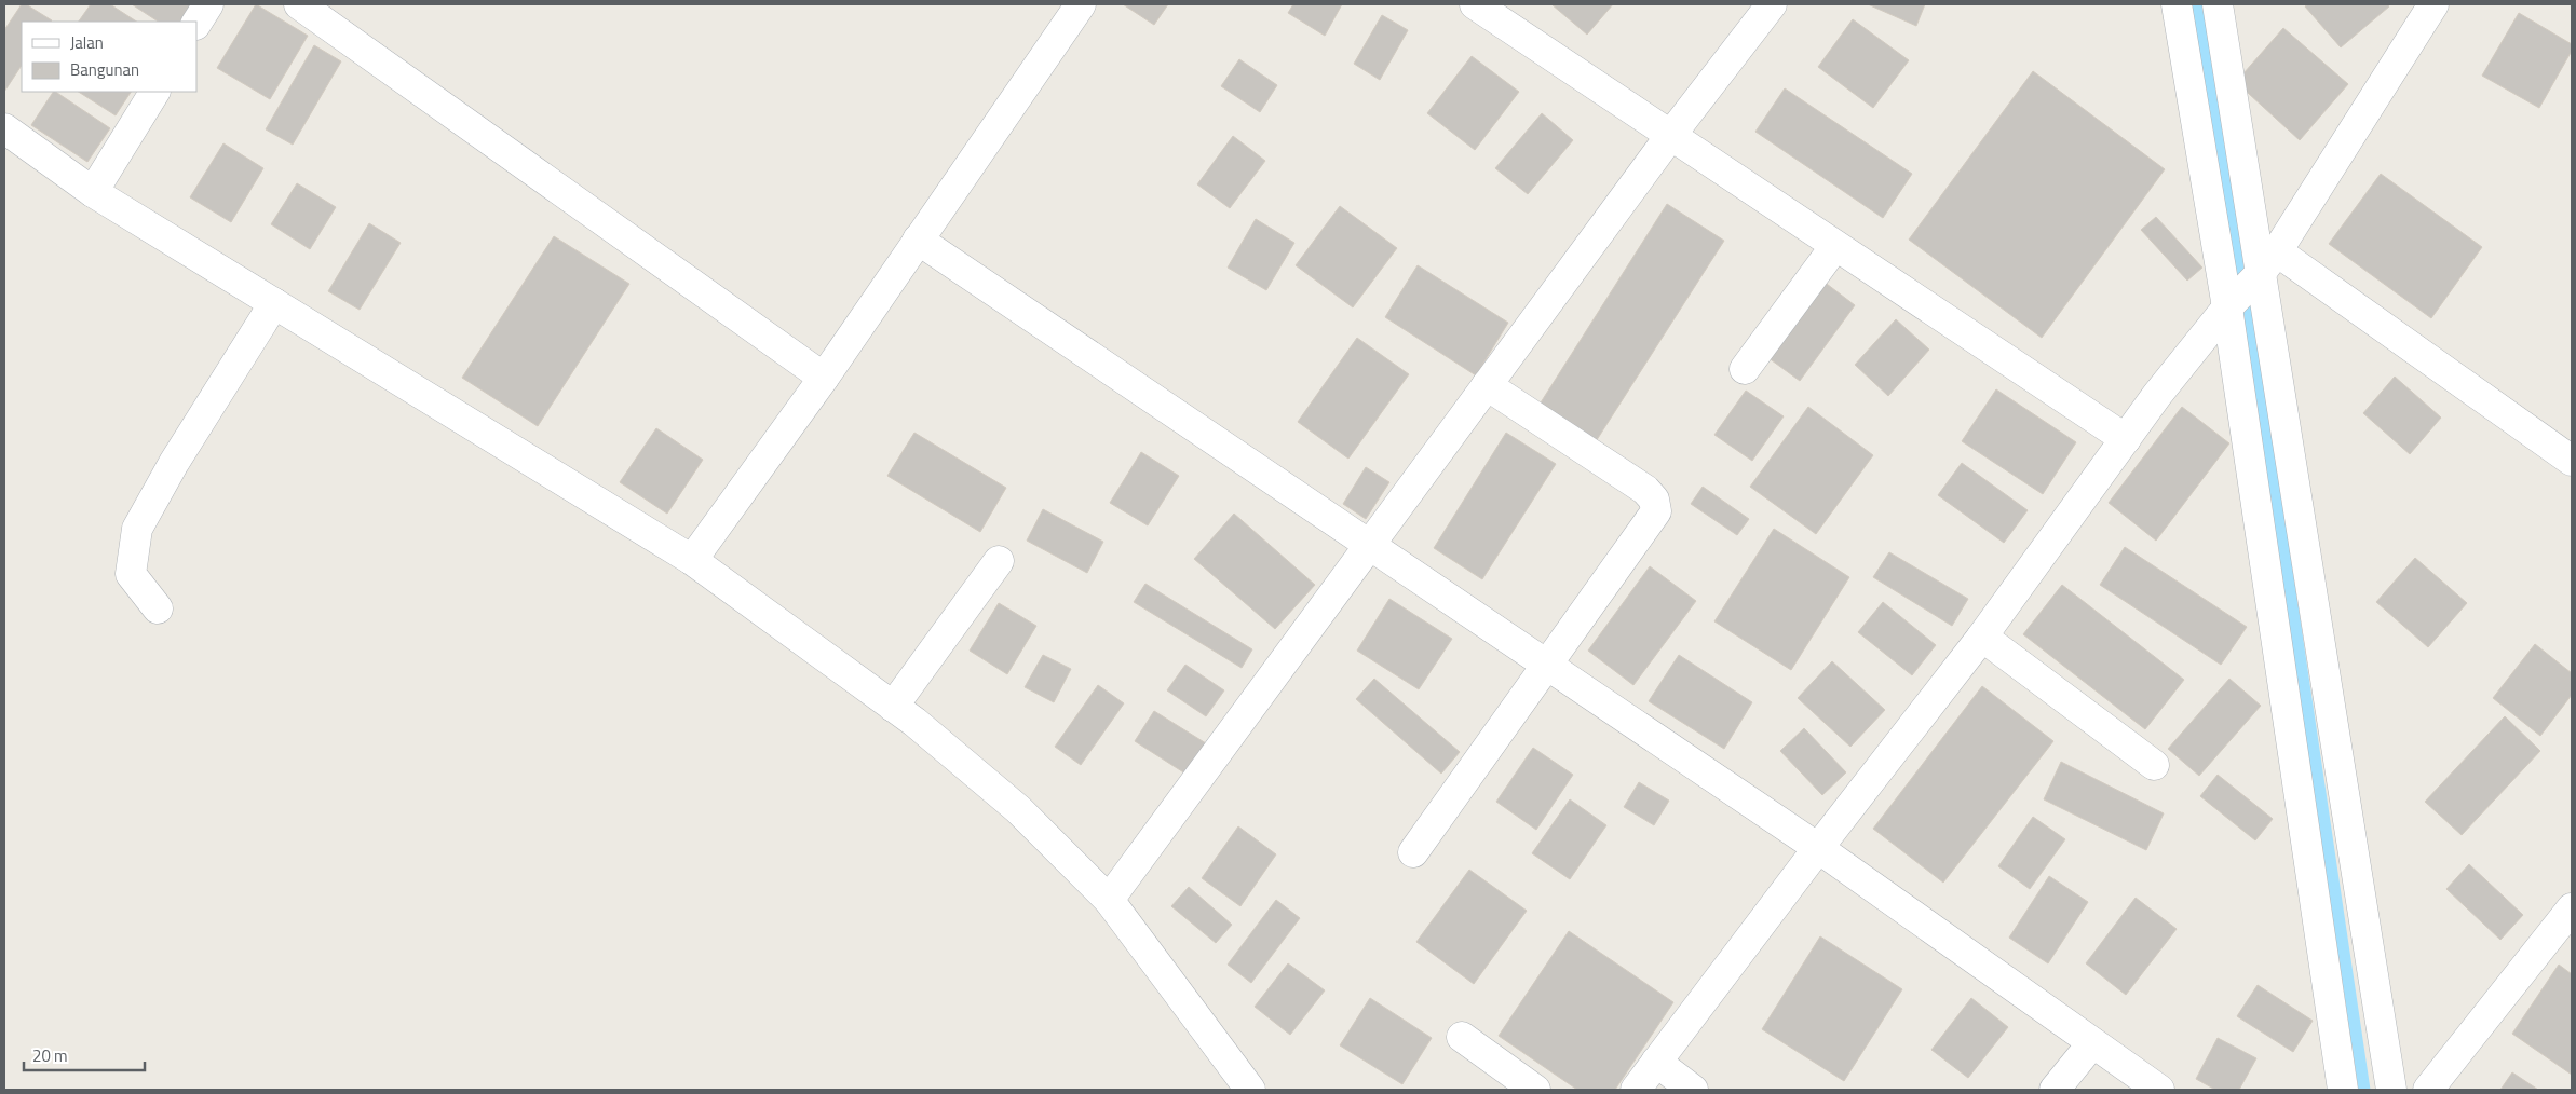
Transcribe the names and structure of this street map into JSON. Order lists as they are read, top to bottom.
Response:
{
  "legend": ["Jalan", "Bangunan"],
  "scale_bar": "20 m"
}
